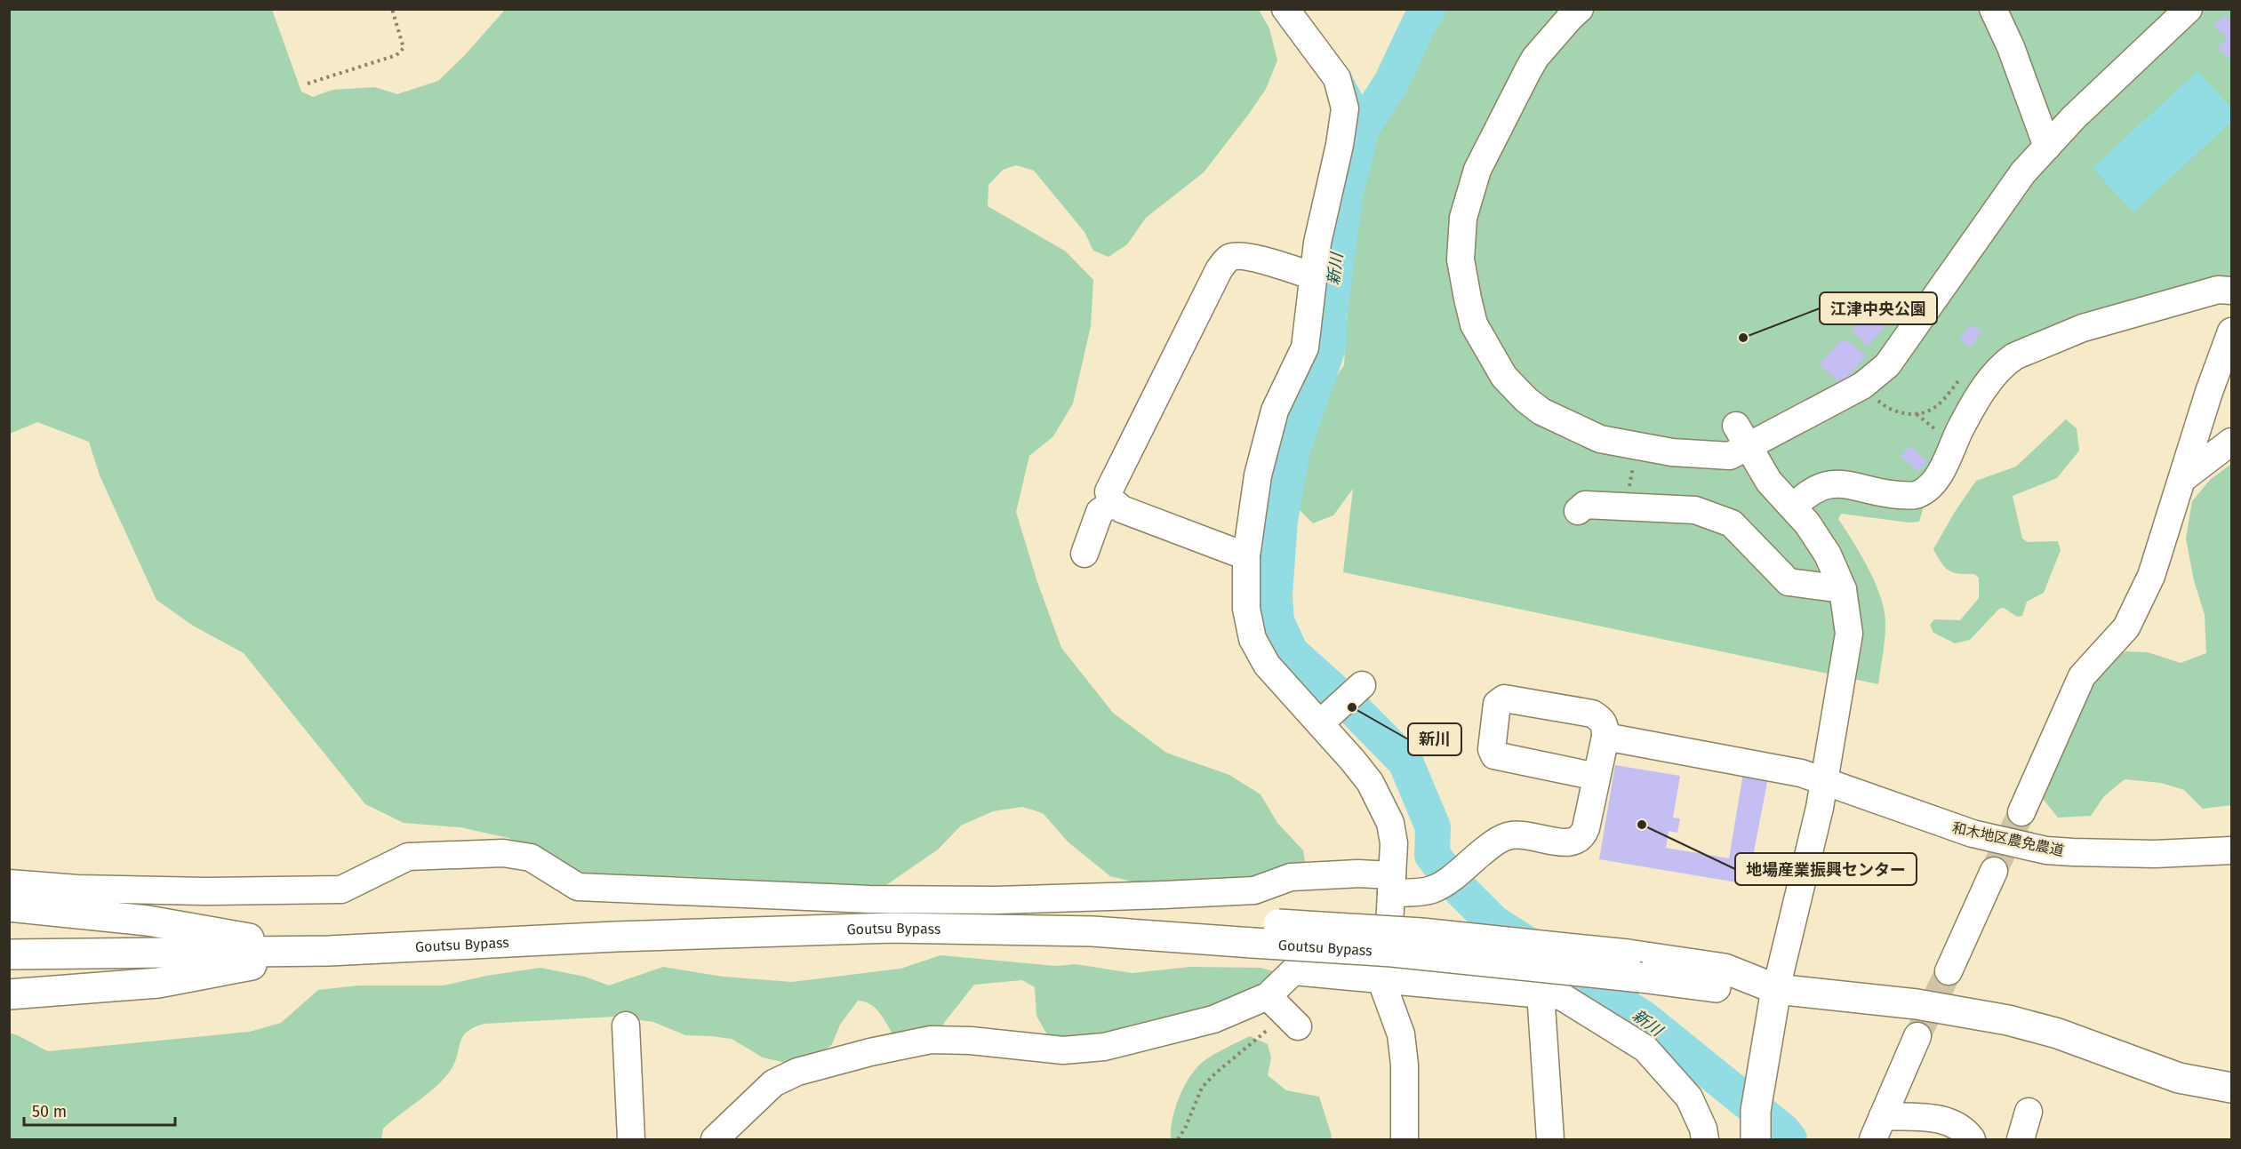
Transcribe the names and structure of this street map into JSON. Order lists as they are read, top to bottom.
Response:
{
  "streets": {
    "main road": ["Goutsu Bypass"],
    "street": ["和木地区農免農道"]
  },
  "water": ["新川"],
  "places": ["江津中央公園", "新川", "地場産業振興センター"],
  "scale_bar": "50 m"
}
